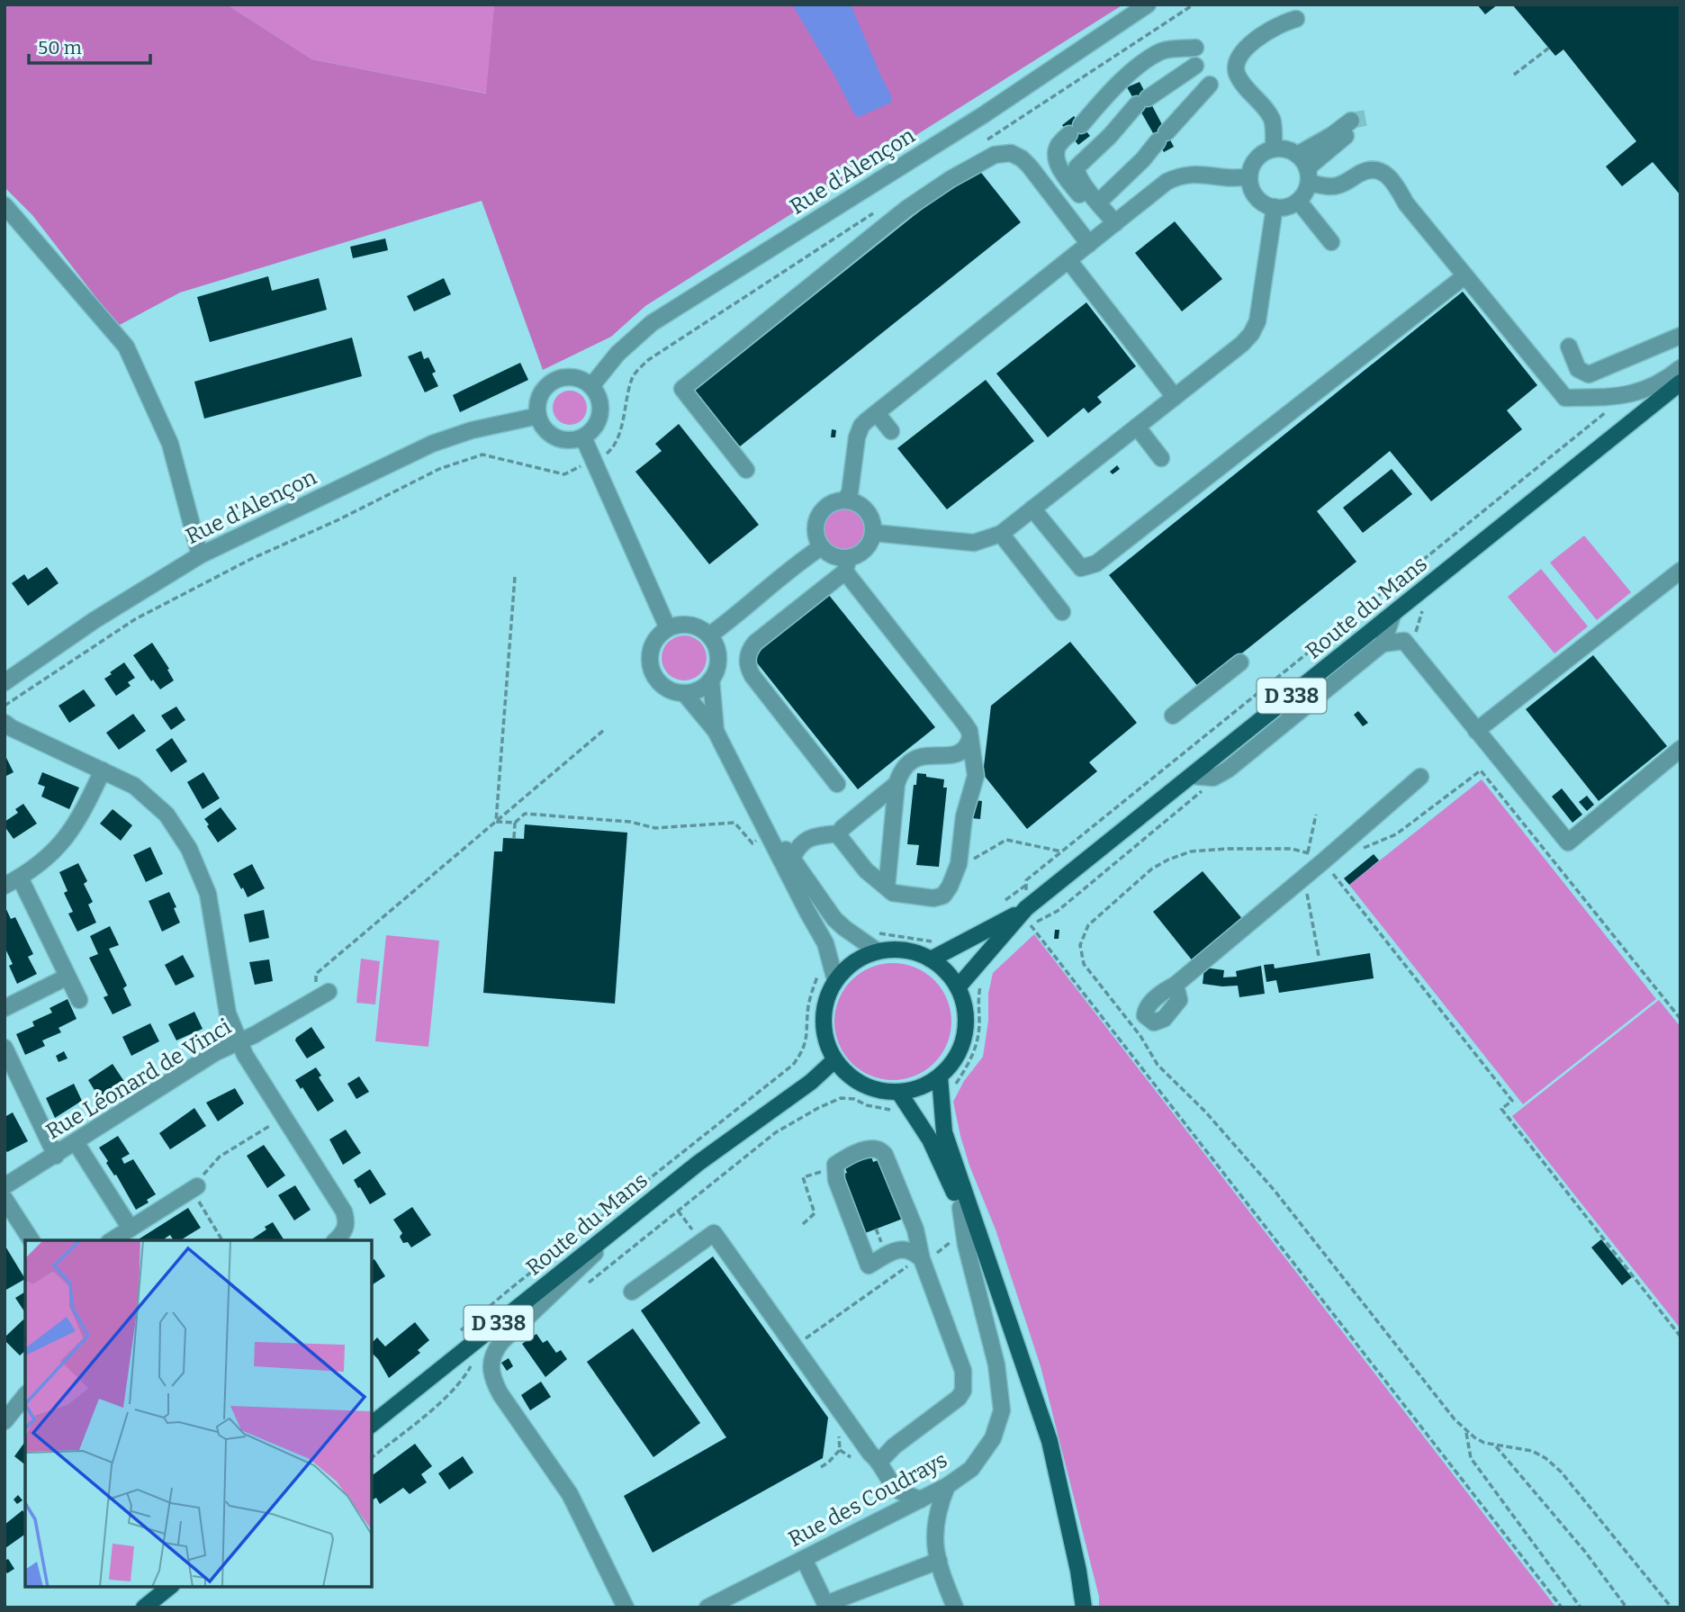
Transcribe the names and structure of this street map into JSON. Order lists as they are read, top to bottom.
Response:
{
  "streets": {
    "main road": ["Route du Mans", "D 338"],
    "street": ["Rue d'Alençon", "Rue Léonard de Vinci", "Rue des Coudrays"]
  },
  "scale_bar": "50 m"
}
